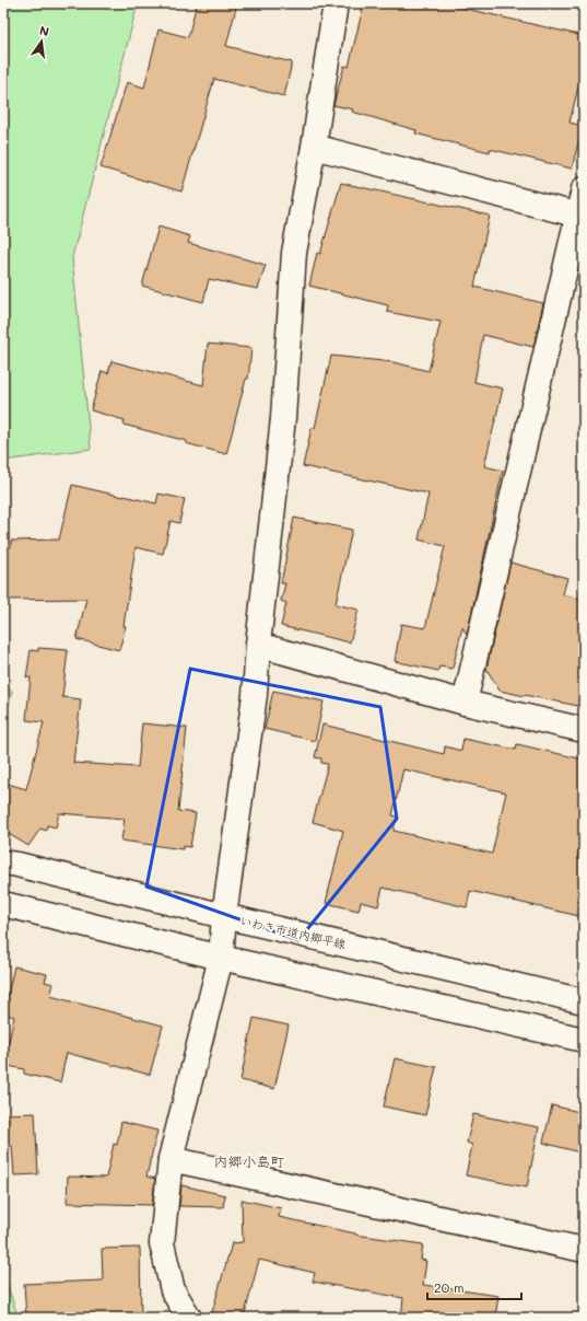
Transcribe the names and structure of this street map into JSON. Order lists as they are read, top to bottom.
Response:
{
  "streets": {
    "street": ["いわき市道内郷平線"]
  },
  "districts": ["内郷小島町"],
  "scale_bar": "20 m",
  "north": "top"
}
